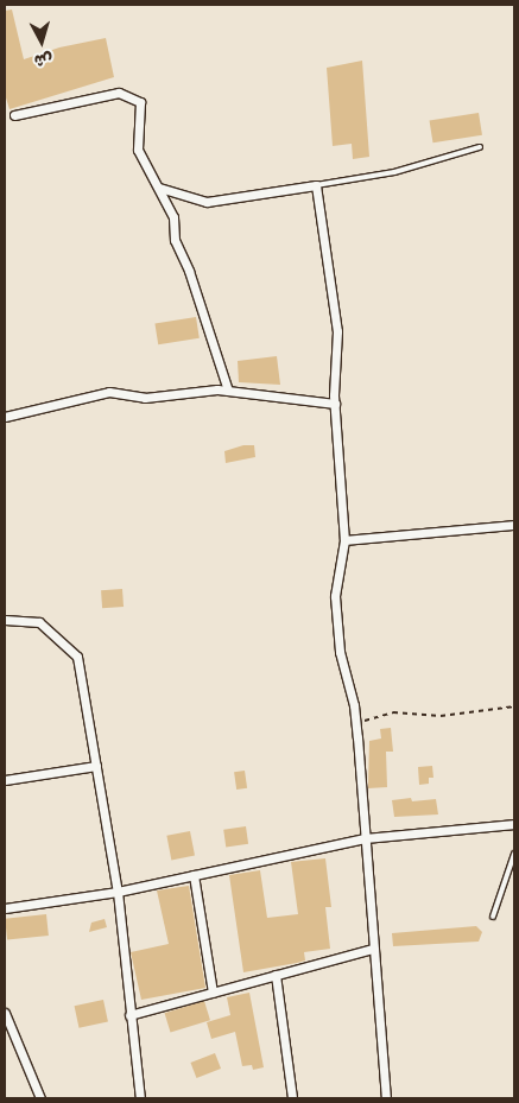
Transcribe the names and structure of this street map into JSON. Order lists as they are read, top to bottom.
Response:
{
  "north": "bottom"
}
